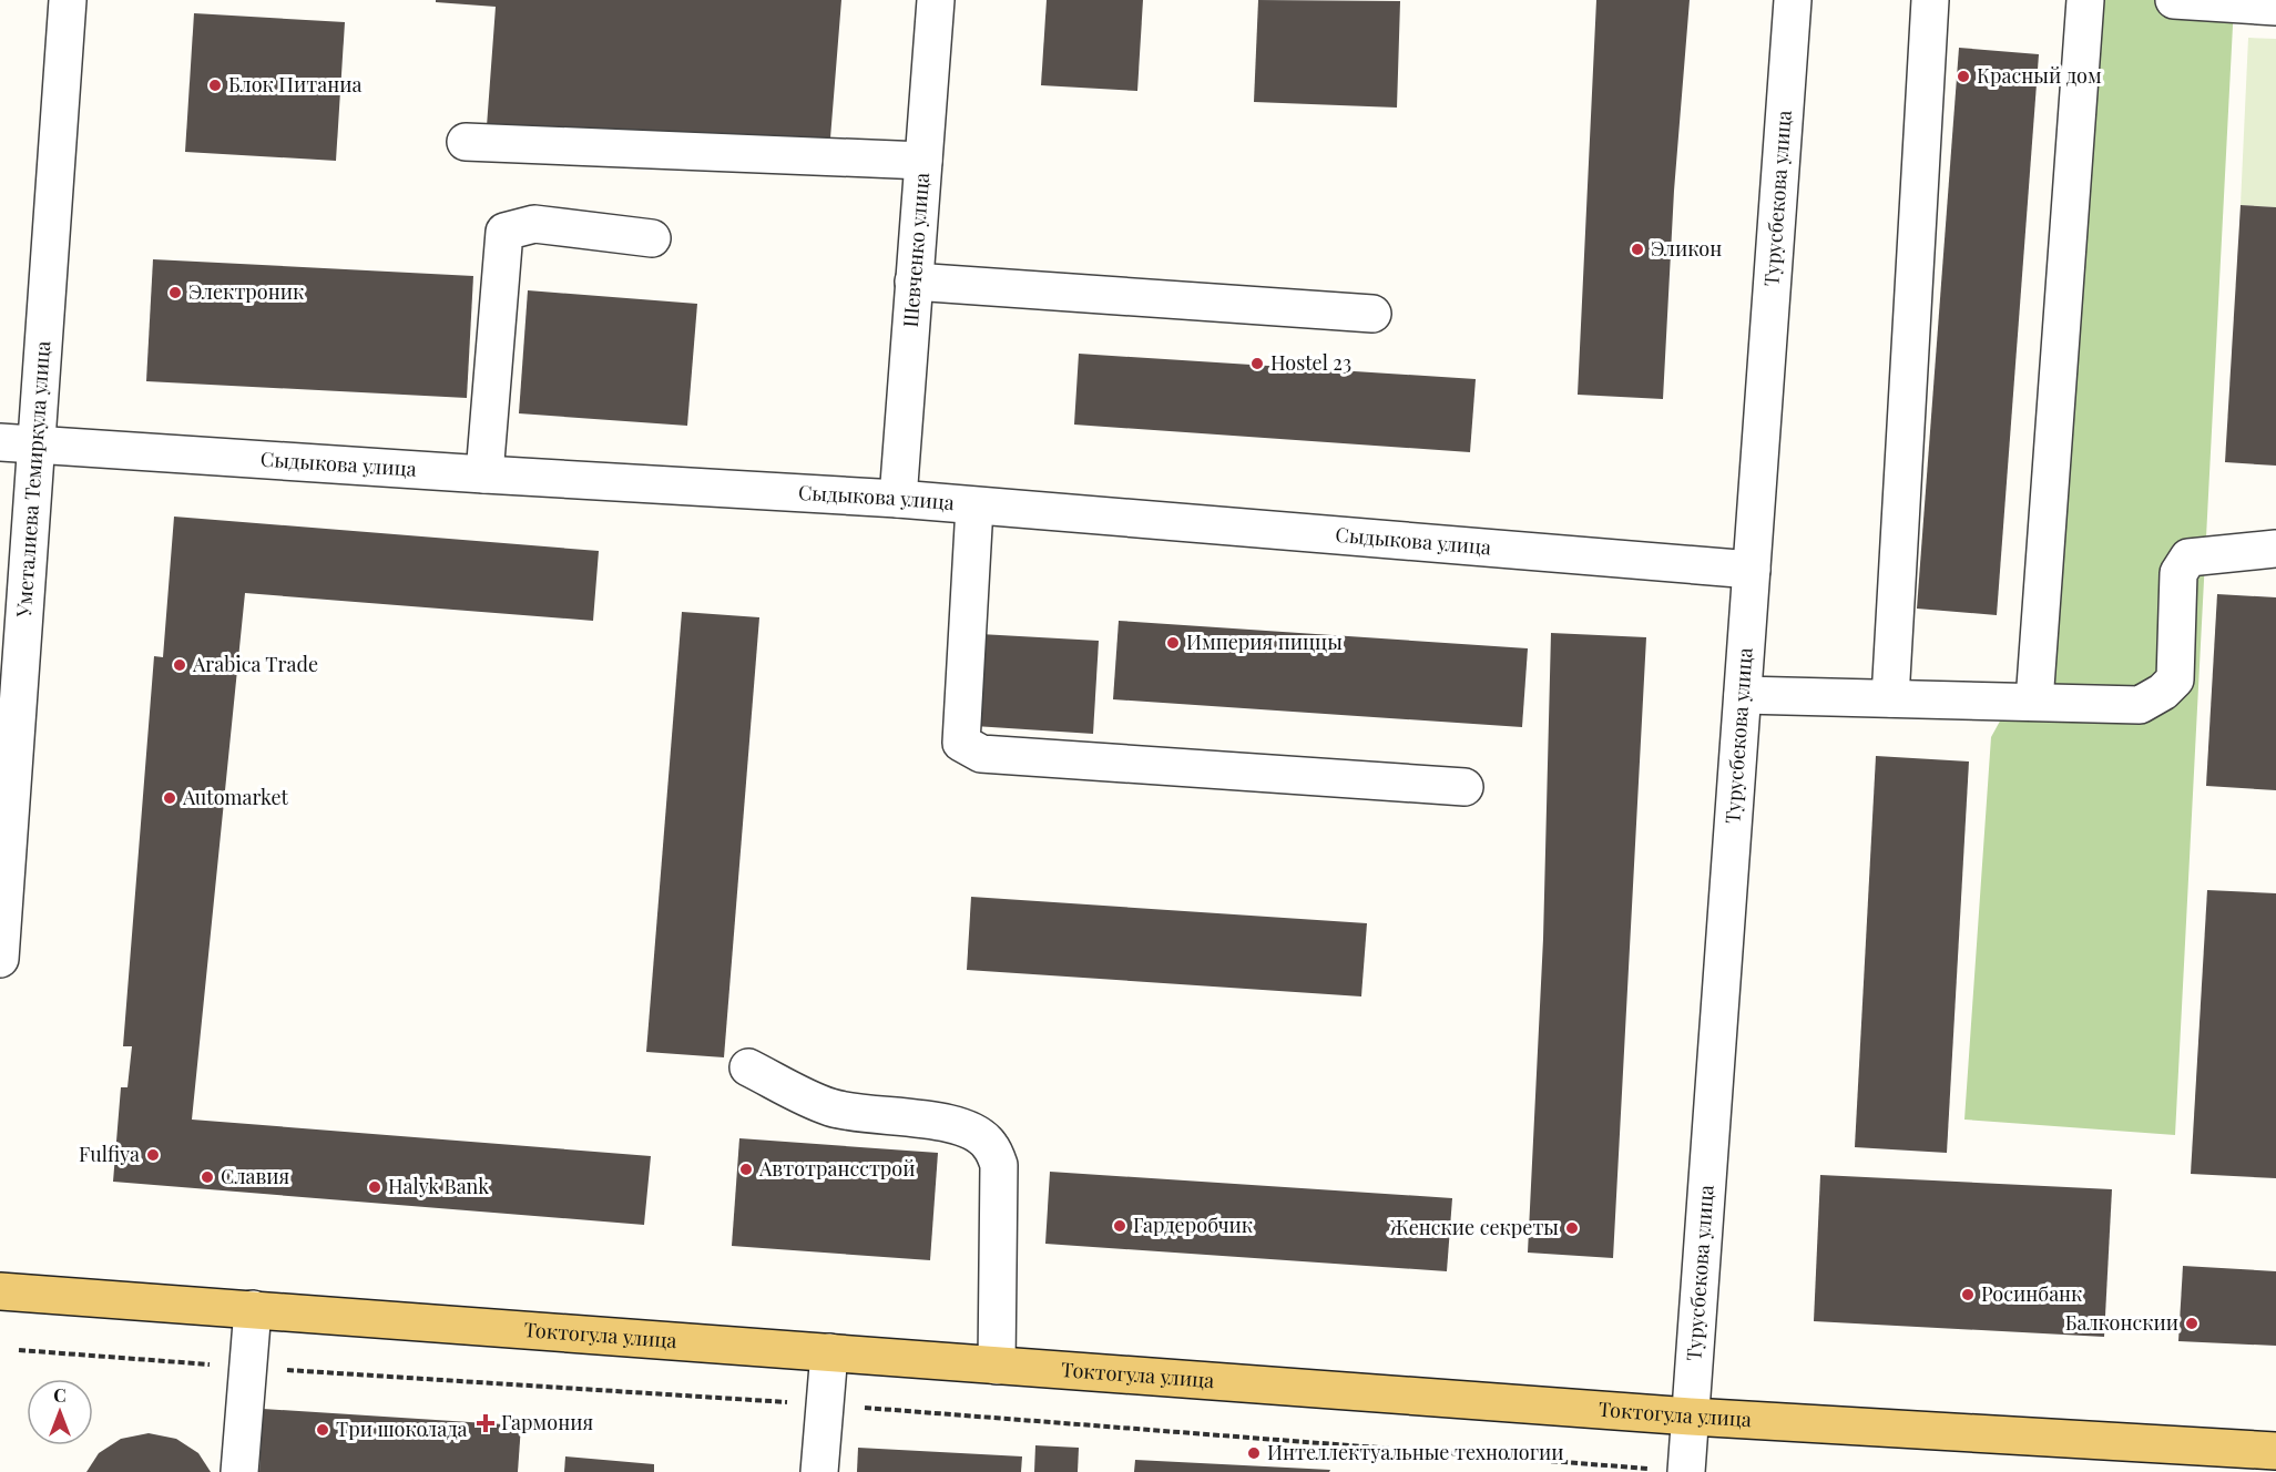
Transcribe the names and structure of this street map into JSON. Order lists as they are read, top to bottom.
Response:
{
  "streets": {
    "main road": ["Токтогула улица"],
    "street": [
      "Турусбекова улица",
      "Шевченко улица",
      "Сыдыкова улица",
      "Уметалиева Темиркула улица"
    ]
  },
  "crossings": [
    ["Турусбекова улица", "Сыдыкова улица"],
    ["Турусбекова улица", "Токтогула улица"],
    ["Шевченко улица", "Сыдыкова улица"],
    ["Сыдыкова улица", "Уметалиева Темиркула улица"]
  ],
  "places": {
    "other": [
      "Красный дом",
      "Блок Питаниа",
      "Эликон",
      "Электроник",
      "Hostel 23",
      "Империя пиццы",
      "Arabica Trade",
      "Automarket",
      "Fulfiya",
      "Автотрансстрой",
      "Славия",
      "Halyk Bank",
      "Гардеробчик",
      "Женские секреты",
      "Росинбанк",
      "Балконскии",
      "Три шоколада",
      "Интеллектуальные технологии"
    ],
    "health": ["Гармония"]
  },
  "north": "top"
}
